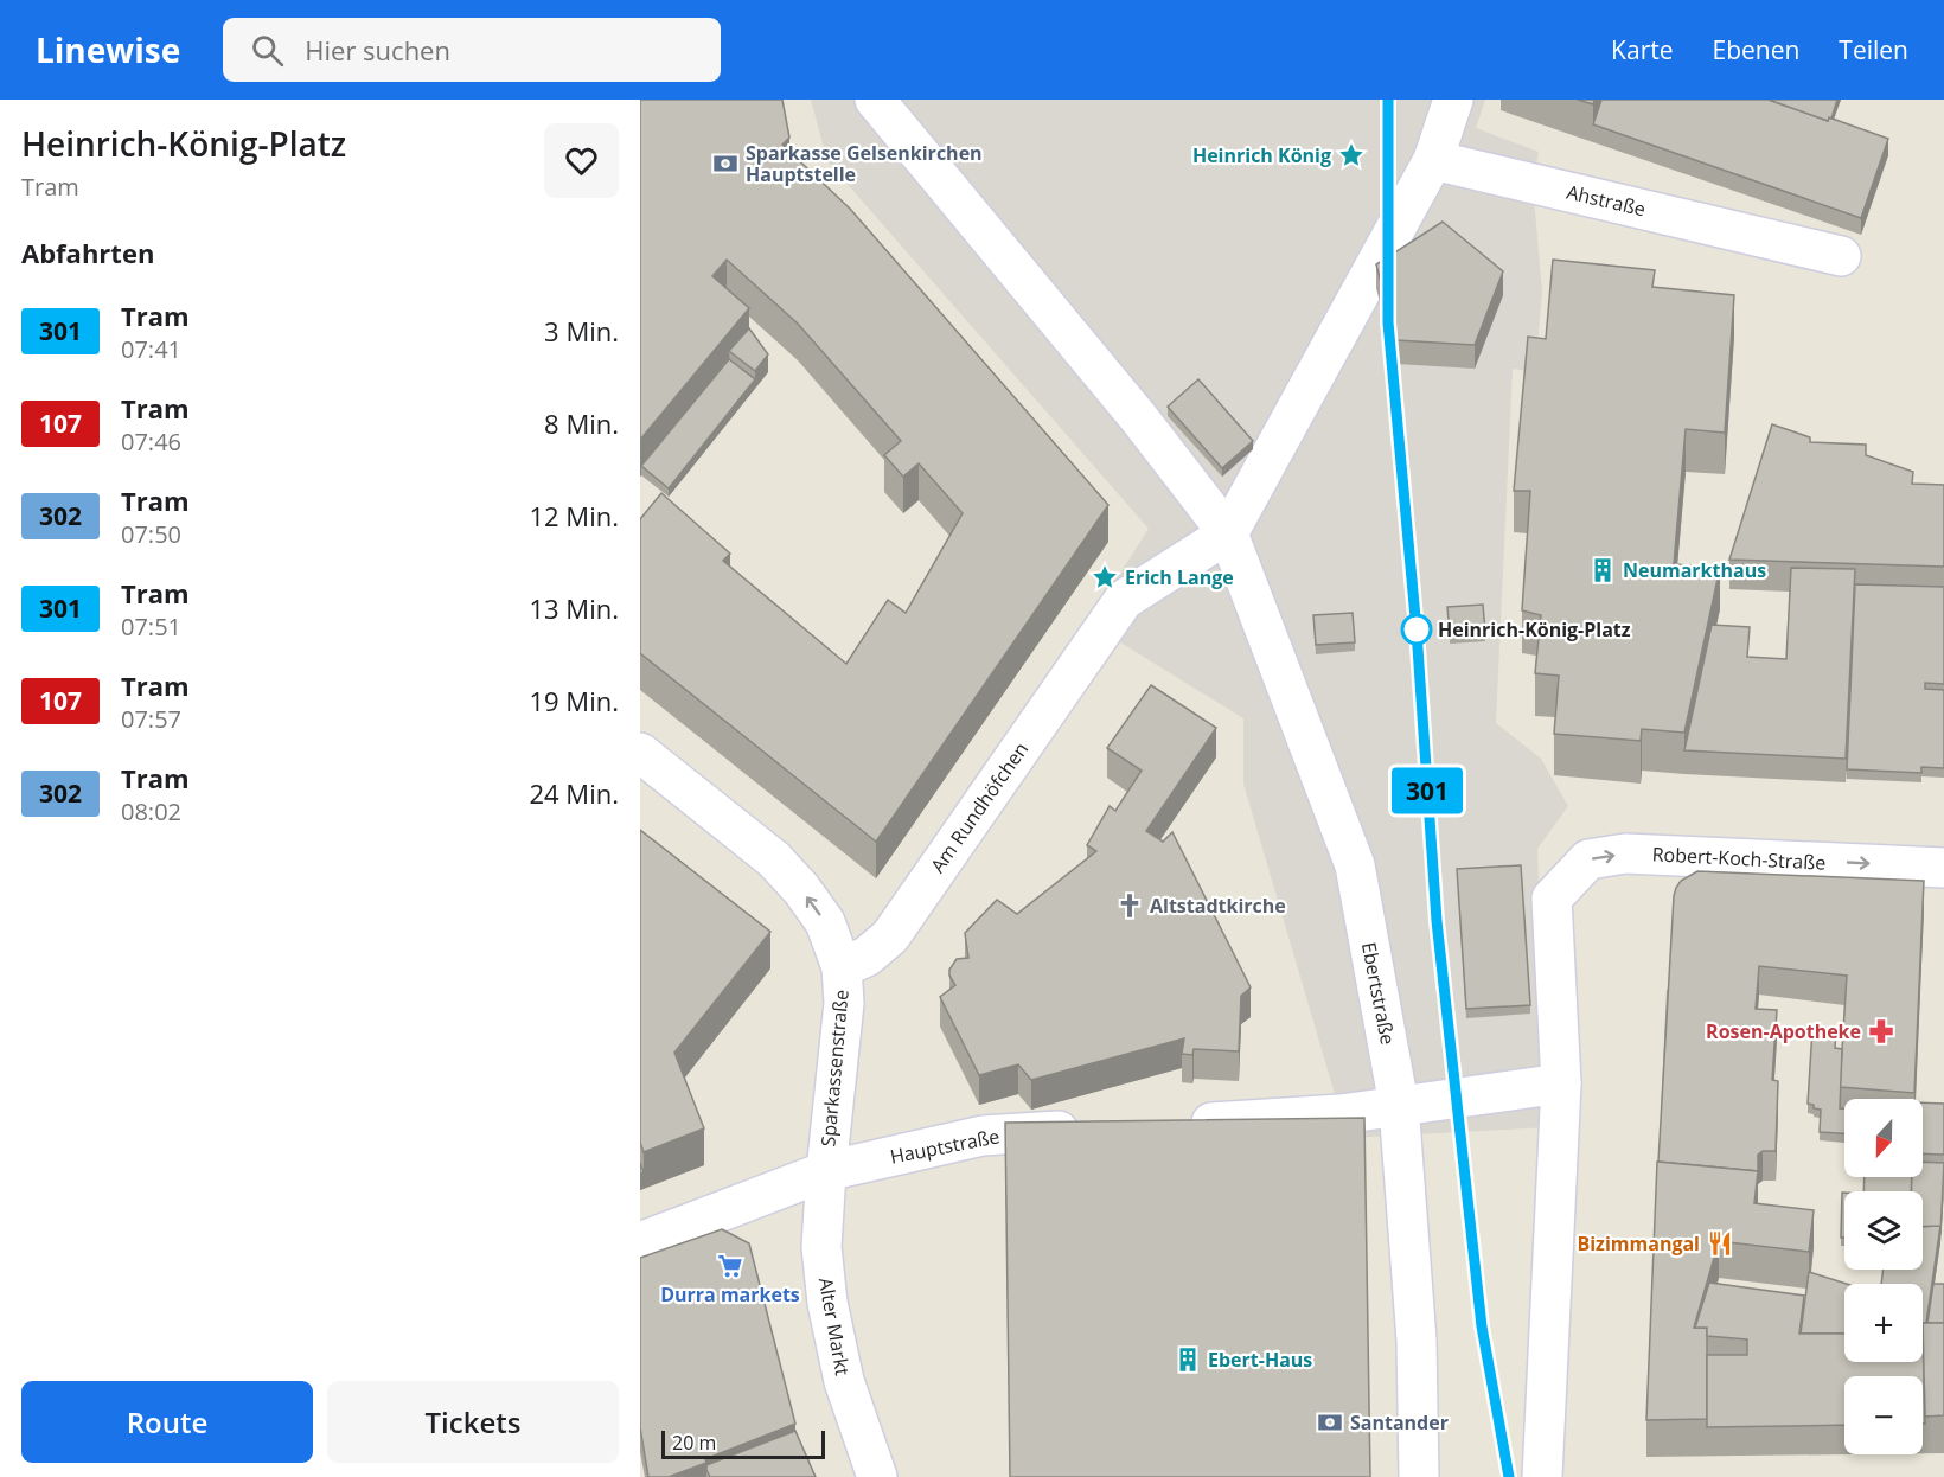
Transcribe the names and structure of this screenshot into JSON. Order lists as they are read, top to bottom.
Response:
{
  "streets": {
    "street": [
      "Ahstraße",
      "Am Rundhöfchen",
      "Robert-Koch-Straße",
      "Ebertstraße",
      "Sparkassenstraße",
      "Hauptstraße",
      "Alter Markt"
    ]
  },
  "crossings": [
    ["Am Rundhöfchen", "Ebertstraße"],
    ["Am Rundhöfchen", "Sparkassenstraße"],
    ["Sparkassenstraße", "Hauptstraße"],
    ["Sparkassenstraße", "Alter Markt"],
    ["Hauptstraße", "Alter Markt"]
  ],
  "one_way": ["Sparkassenstraße"],
  "places": {
    "place": ["Heinrich König", "Erich Lange"],
    "bank": ["Sparkasse Gelsenkirchen Hauptstelle", "Santander"],
    "building": ["Neumarkthaus", "Ebert-Haus"],
    "other": ["Heinrich-König-Platz"],
    "church": ["Altstadtkirche"],
    "pharmacy": ["Rosen-Apotheke"],
    "restaurant": ["Bizimmangal"],
    "supermarket": ["Durra markets"]
  },
  "lines": ["tram line 301"],
  "scale_bar": "20 m",
  "north": "bottom",
  "page": {
    "header": "Linewise",
    "search": "Hier suchen",
    "nav": ["Karte", "Ebenen", "Teilen"],
    "heading": [
      ["Heinrich-König-Platz", "Tram"],
      "Abfahrten"
    ],
    "on_map": "301",
    "list": [
      {
        "mark": "301",
        "name": "Tram",
        "note": "07:41",
        "value": "3 Min."
      },
      {
        "mark": "107",
        "name": "Tram",
        "note": "07:46",
        "value": "8 Min."
      },
      {
        "mark": "302",
        "name": "Tram",
        "note": "07:50",
        "value": "12 Min."
      },
      {
        "mark": "301",
        "name": "Tram",
        "note": "07:51",
        "value": "13 Min."
      },
      {
        "mark": "107",
        "name": "Tram",
        "note": "07:57",
        "value": "19 Min."
      },
      {
        "mark": "302",
        "name": "Tram",
        "note": "08:02",
        "value": "24 Min."
      }
    ],
    "map_buttons": ["+", "−"],
    "buttons": ["Route", "Tickets"],
    "scale": "20 m"
  }
}
